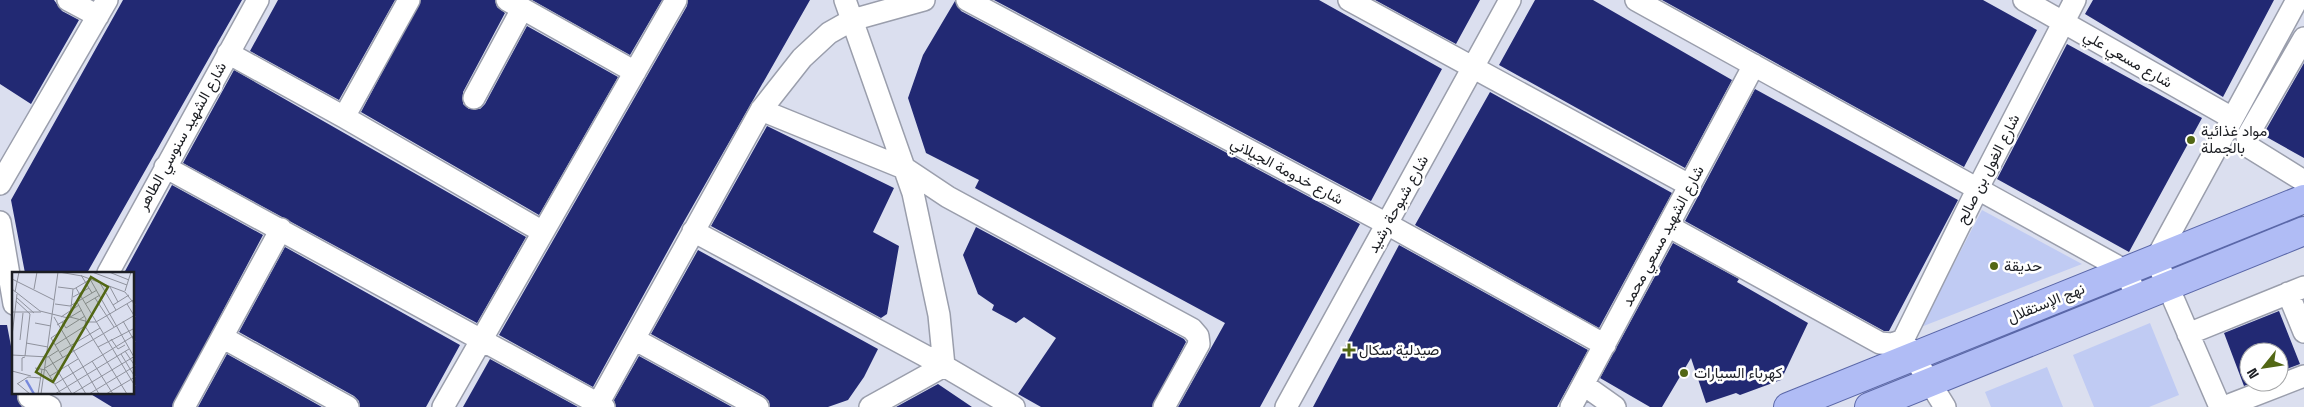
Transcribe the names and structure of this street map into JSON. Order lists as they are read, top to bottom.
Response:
{
  "streets": {
    "main road": ["نهج الإستقلال"],
    "street": [
      "شارع مسعي علي",
      "شارع الشهيد سنوسي الطاهر",
      "شارع الغول بن صالح",
      "شارع خدومة الجيلاني",
      "شارع شبوحة رشيد",
      "شارع الشهيد مسعي محمد"
    ]
  },
  "crossings": [
    ["شارع مسعي علي", "شارع الغول بن صالح"],
    ["شارع الغول بن صالح", "نهج الإستقلال"],
    ["شارع خدومة الجيلاني", "شارع شبوحة رشيد"],
    ["شارع خدومة الجيلاني", "شارع الشهيد مسعي محمد"]
  ],
  "places": {
    "other": ["مواد غذائية بالجملة", "حديقة", "كهرباء السيارات"],
    "health": ["صيدلية سكال"]
  },
  "north": "bottom left"
}
